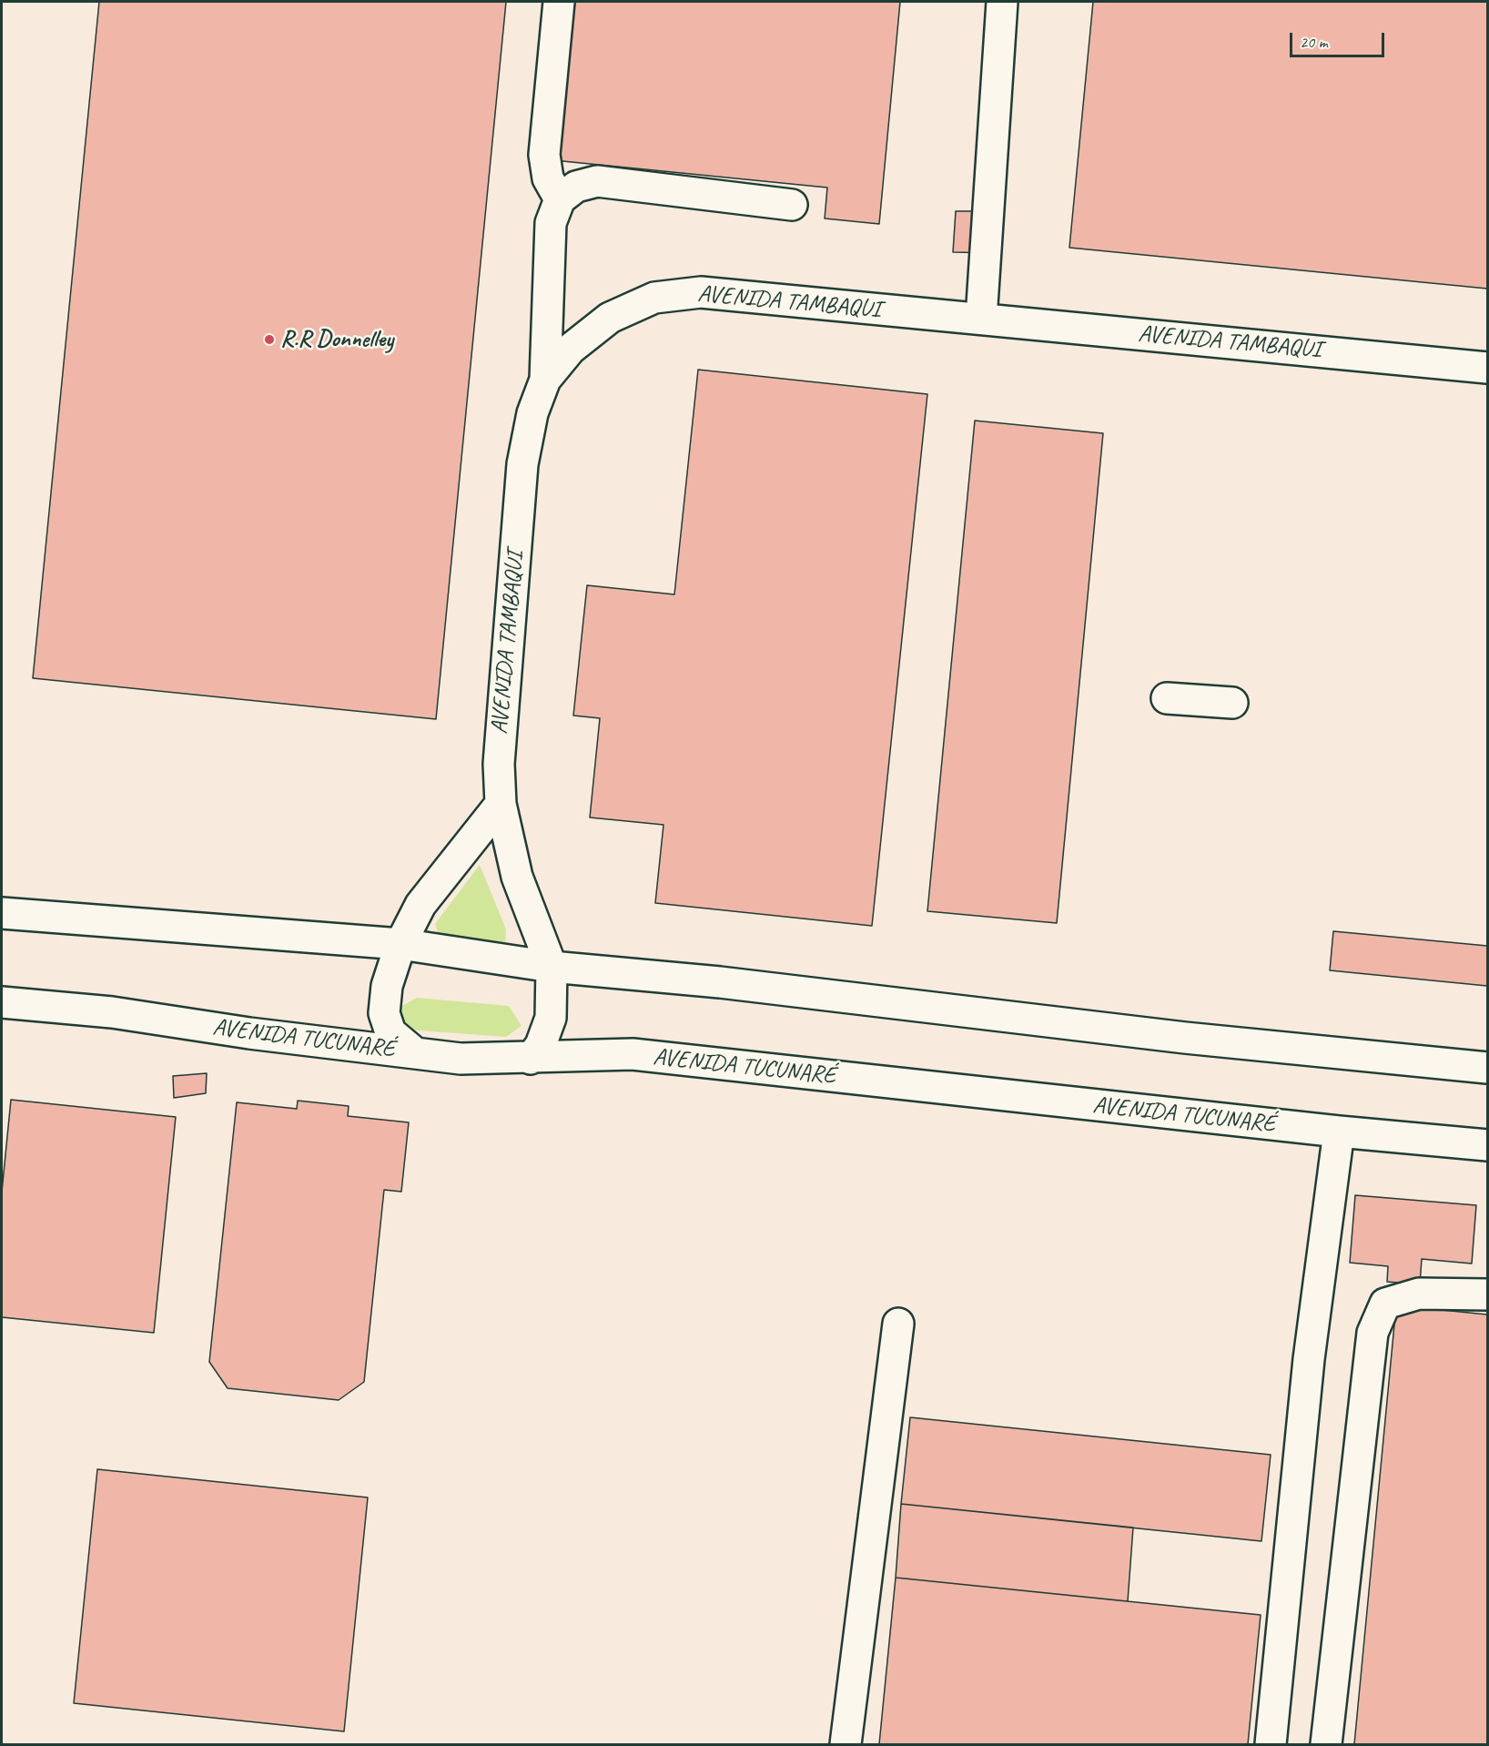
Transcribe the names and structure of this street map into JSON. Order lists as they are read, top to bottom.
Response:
{
  "streets": {
    "street": ["AVENIDA TAMBAQUI", "AVENIDA TUCUNARÉ"]
  },
  "places": ["R.R Donnelley"],
  "scale_bar": "20 m"
}
